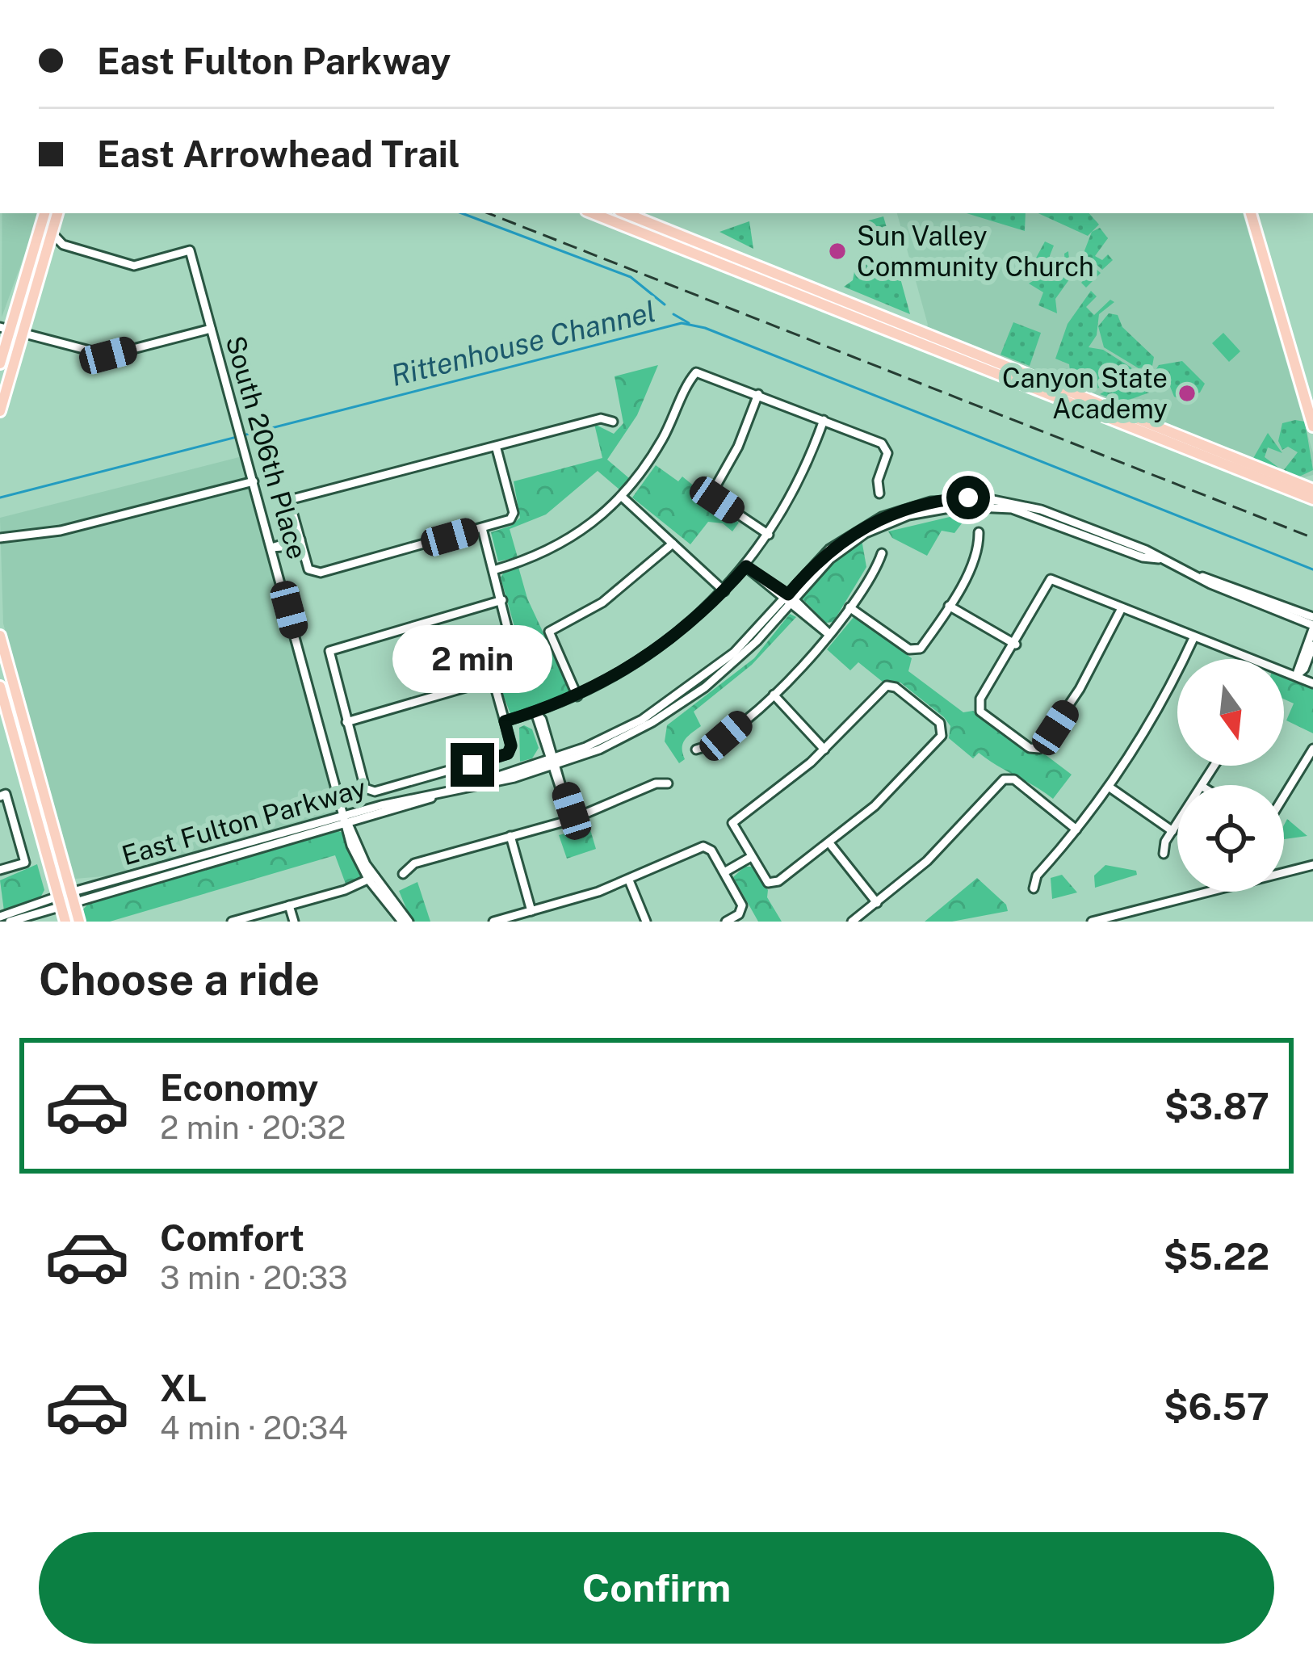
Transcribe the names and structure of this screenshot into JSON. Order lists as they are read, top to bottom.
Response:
{
  "streets": {
    "street": ["South 206th Place", "East Fulton Parkway"]
  },
  "crossings": [
    ["South 206th Place", "East Fulton Parkway"]
  ],
  "water": ["Rittenhouse Channel"],
  "places": ["Sun Valley Community Church", "Canyon State Academy"],
  "north": "bottom",
  "page": {
    "banner": ["East Fulton Parkway", "East Arrowhead Trail"],
    "bubble": "2 min",
    "heading": "Choose a ride",
    "list": [
      {
        "name": "Economy",
        "note": "2 min · 20:32",
        "value": "$3.87"
      },
      {
        "name": "Comfort",
        "note": "3 min · 20:33",
        "value": "$5.22"
      },
      {
        "name": "XL",
        "note": "4 min · 20:34",
        "value": "$6.57"
      }
    ],
    "buttons": "Confirm"
  }
}
